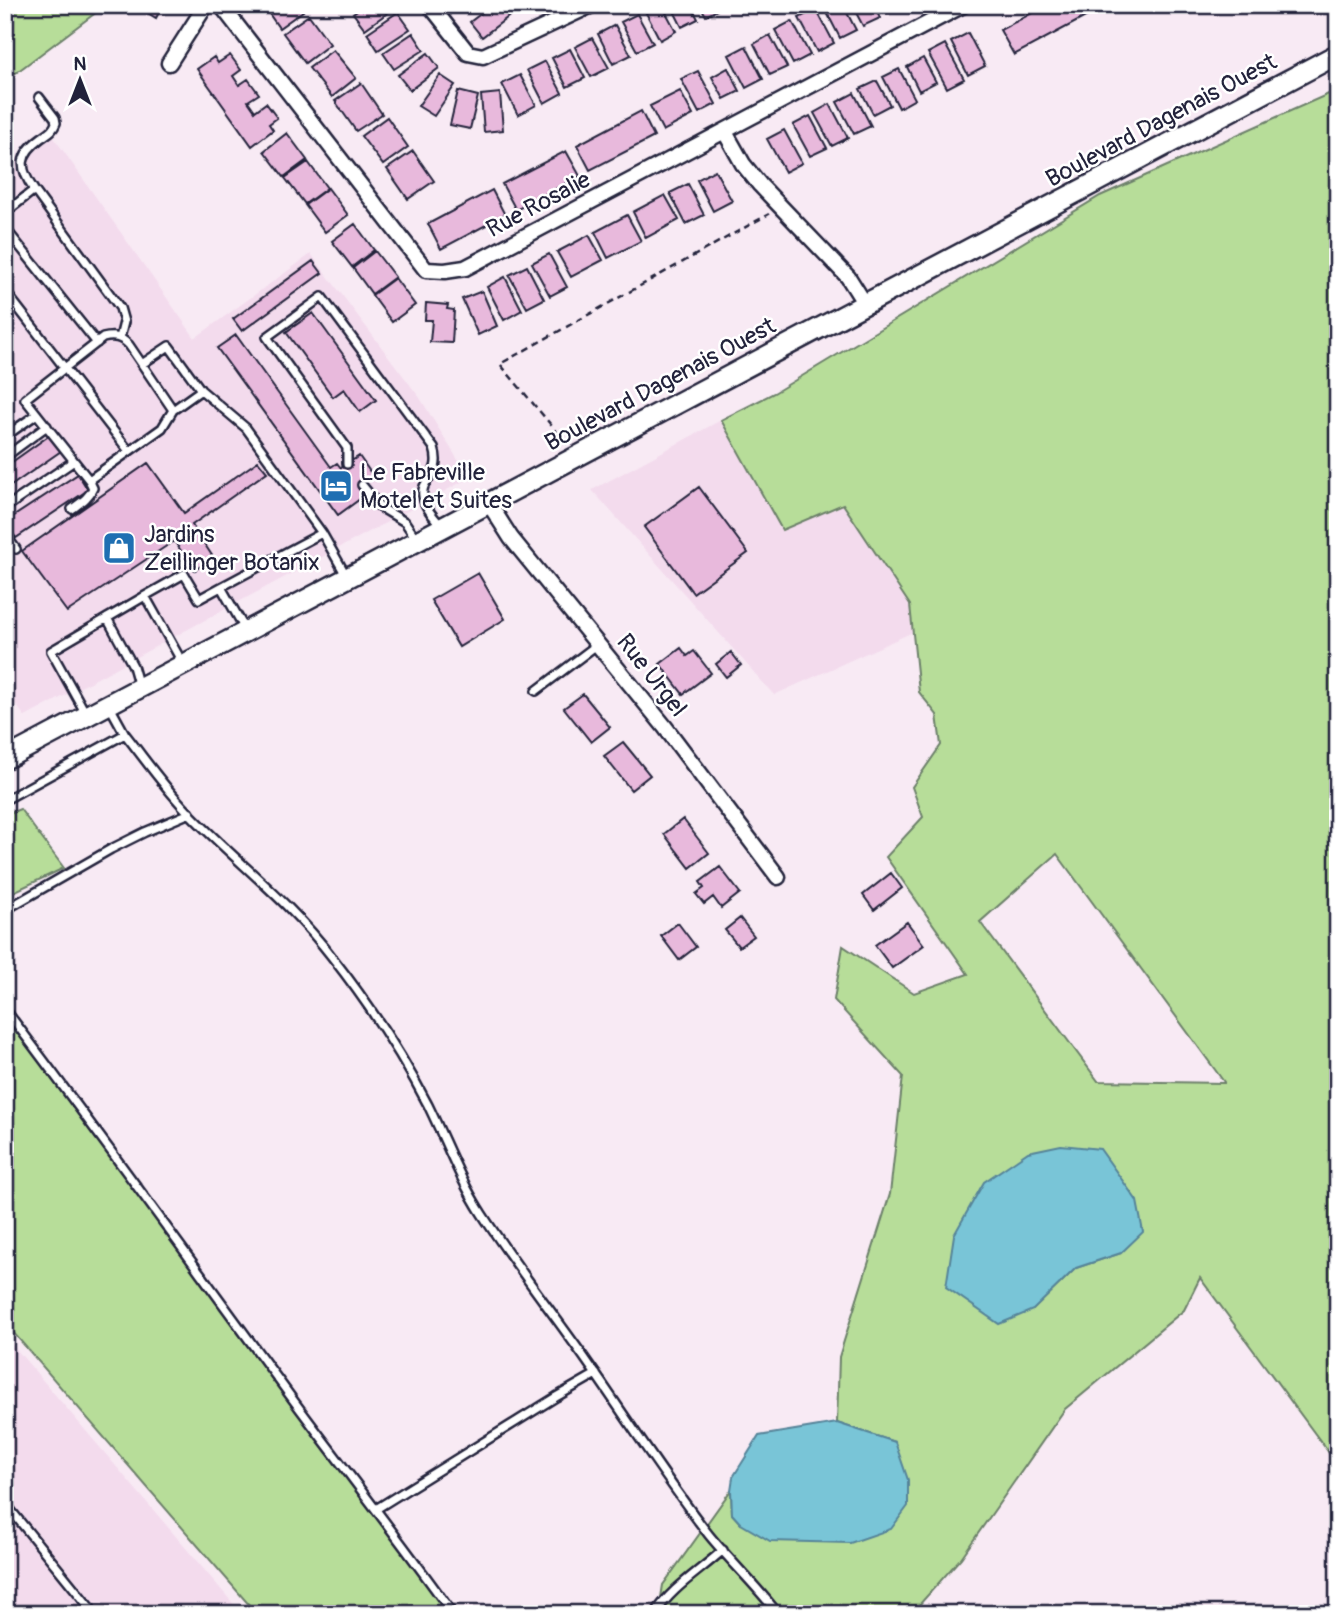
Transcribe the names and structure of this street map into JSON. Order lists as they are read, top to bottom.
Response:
{
  "streets": {
    "main road": ["Boulevard Dagenais Ouest"],
    "street": ["Rue Rosalie", "Rue Urgel"]
  },
  "crossings": [
    ["Boulevard Dagenais Ouest", "Rue Urgel"]
  ],
  "places": {
    "hotel": ["Le Fabreville Motel et Suites"],
    "shop": ["Jardins Zeillinger Botanix"]
  },
  "north": "top"
}
